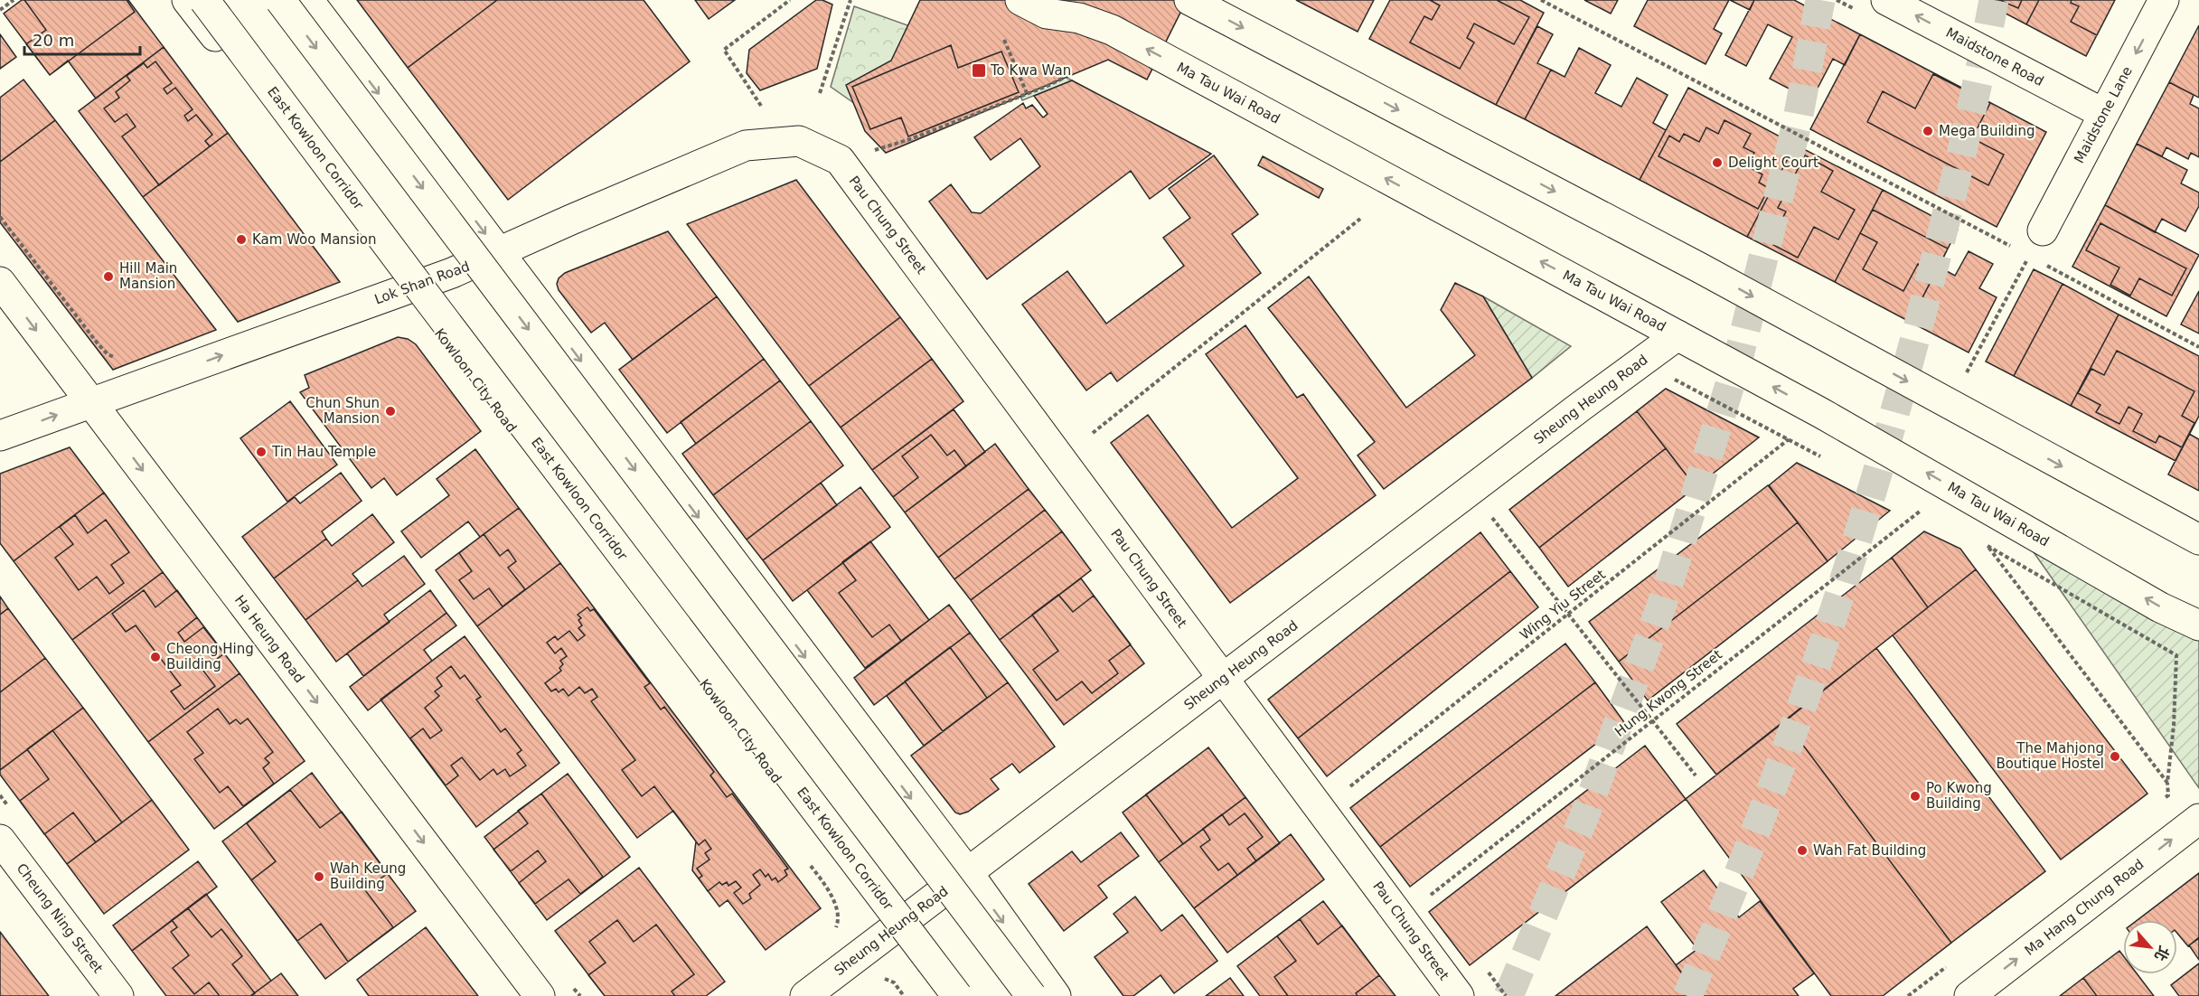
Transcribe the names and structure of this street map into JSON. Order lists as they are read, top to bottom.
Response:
{
  "streets": {
    "main road": [
      "Maidstone Road",
      "Ma Tau Wai Road",
      "Maidstone Lane",
      "East Kowloon Corridor",
      "Pau Chung Street",
      "Lok Shan Road",
      "Kowloon City Road",
      "Sheung Heung Road",
      "Ha Heung Road",
      "Ma Hang Chung Road",
      "Cheung Ning Street"
    ],
    "path": ["Wing Yiu Street", "Hung Kwong Street"]
  },
  "crossings": [
    ["Maidstone Road", "Maidstone Lane"],
    ["Ma Tau Wai Road", "Sheung Heung Road"],
    ["Pau Chung Street", "Lok Shan Road"],
    ["Pau Chung Street", "Sheung Heung Road"],
    ["Lok Shan Road", "Kowloon City Road"],
    ["Lok Shan Road", "Ha Heung Road"],
    ["Kowloon City Road", "Sheung Heung Road"]
  ],
  "one_way": [
    "Maidstone Road",
    "Maidstone Lane",
    "Lok Shan Road",
    "Ha Heung Road",
    "Ma Hang Chung Road"
  ],
  "places": {
    "transit": ["To Kwa Wan"],
    "other": [
      "Mega Building",
      "Delight Court",
      "Kam Woo Mansion",
      "Hill Main Mansion",
      "Chun Shun Mansion",
      "Tin Hau Temple",
      "Cheong Hing Building",
      "The Mahjong Boutique Hostel",
      "Po Kwong Building",
      "Wah Fat Building",
      "Wah Keung Building"
    ]
  },
  "scale_bar": "20 m",
  "north": "bottom right"
}
